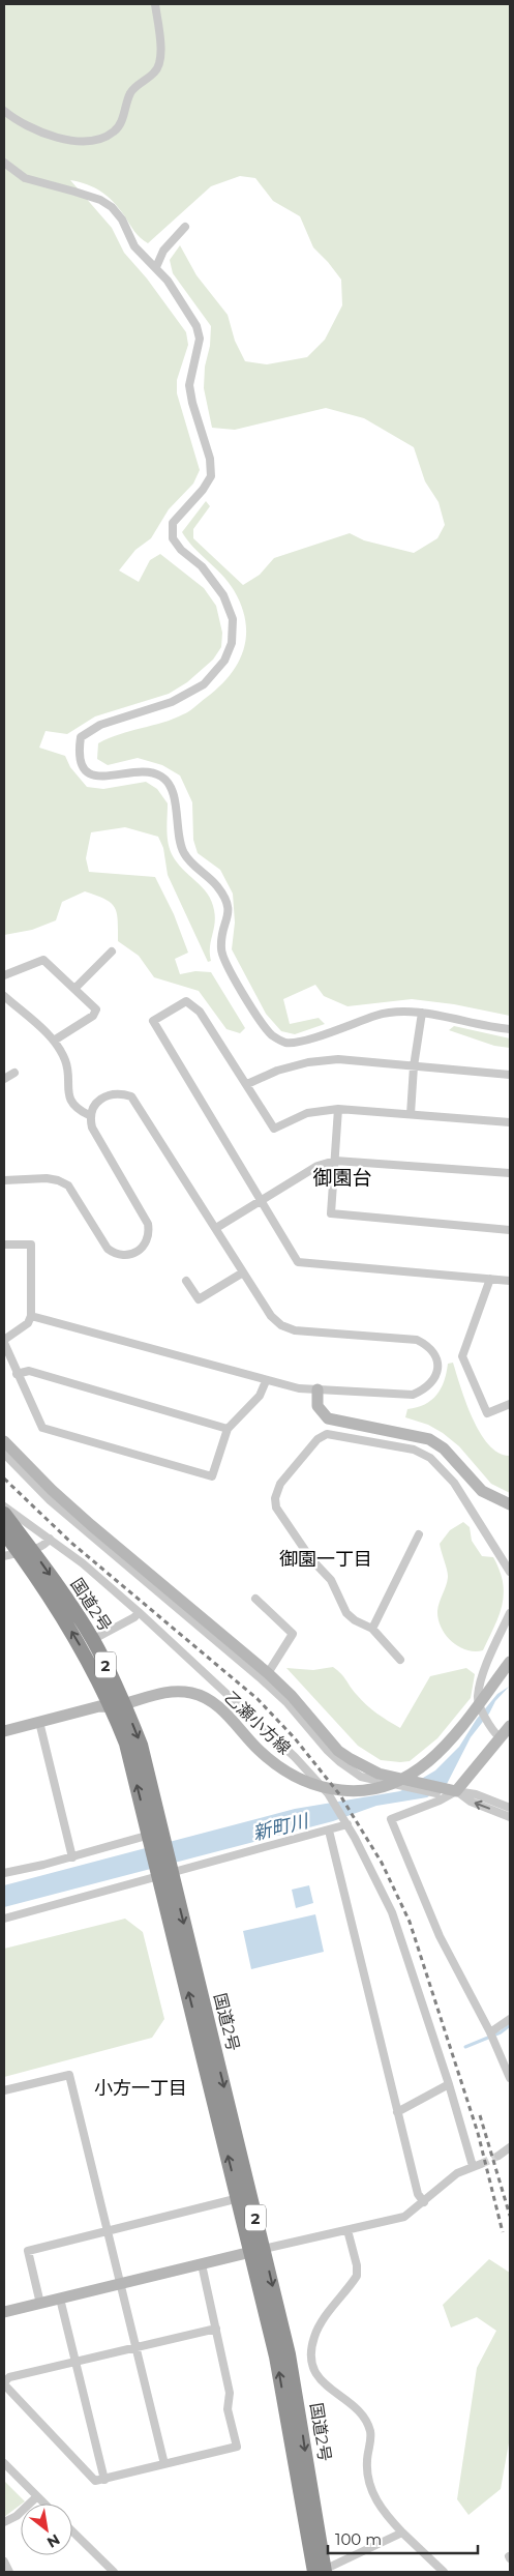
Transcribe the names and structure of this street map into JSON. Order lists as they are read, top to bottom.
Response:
{
  "streets": {
    "highway": ["国道2号", "2"],
    "street": ["乙瀬小方線"]
  },
  "crossings": [
    ["国道2号", "乙瀬小方線"]
  ],
  "districts": ["御園台", "御園一丁目", "小方一丁目"],
  "water": ["新町川"],
  "scale_bar": "100 m",
  "north": "bottom right"
}
